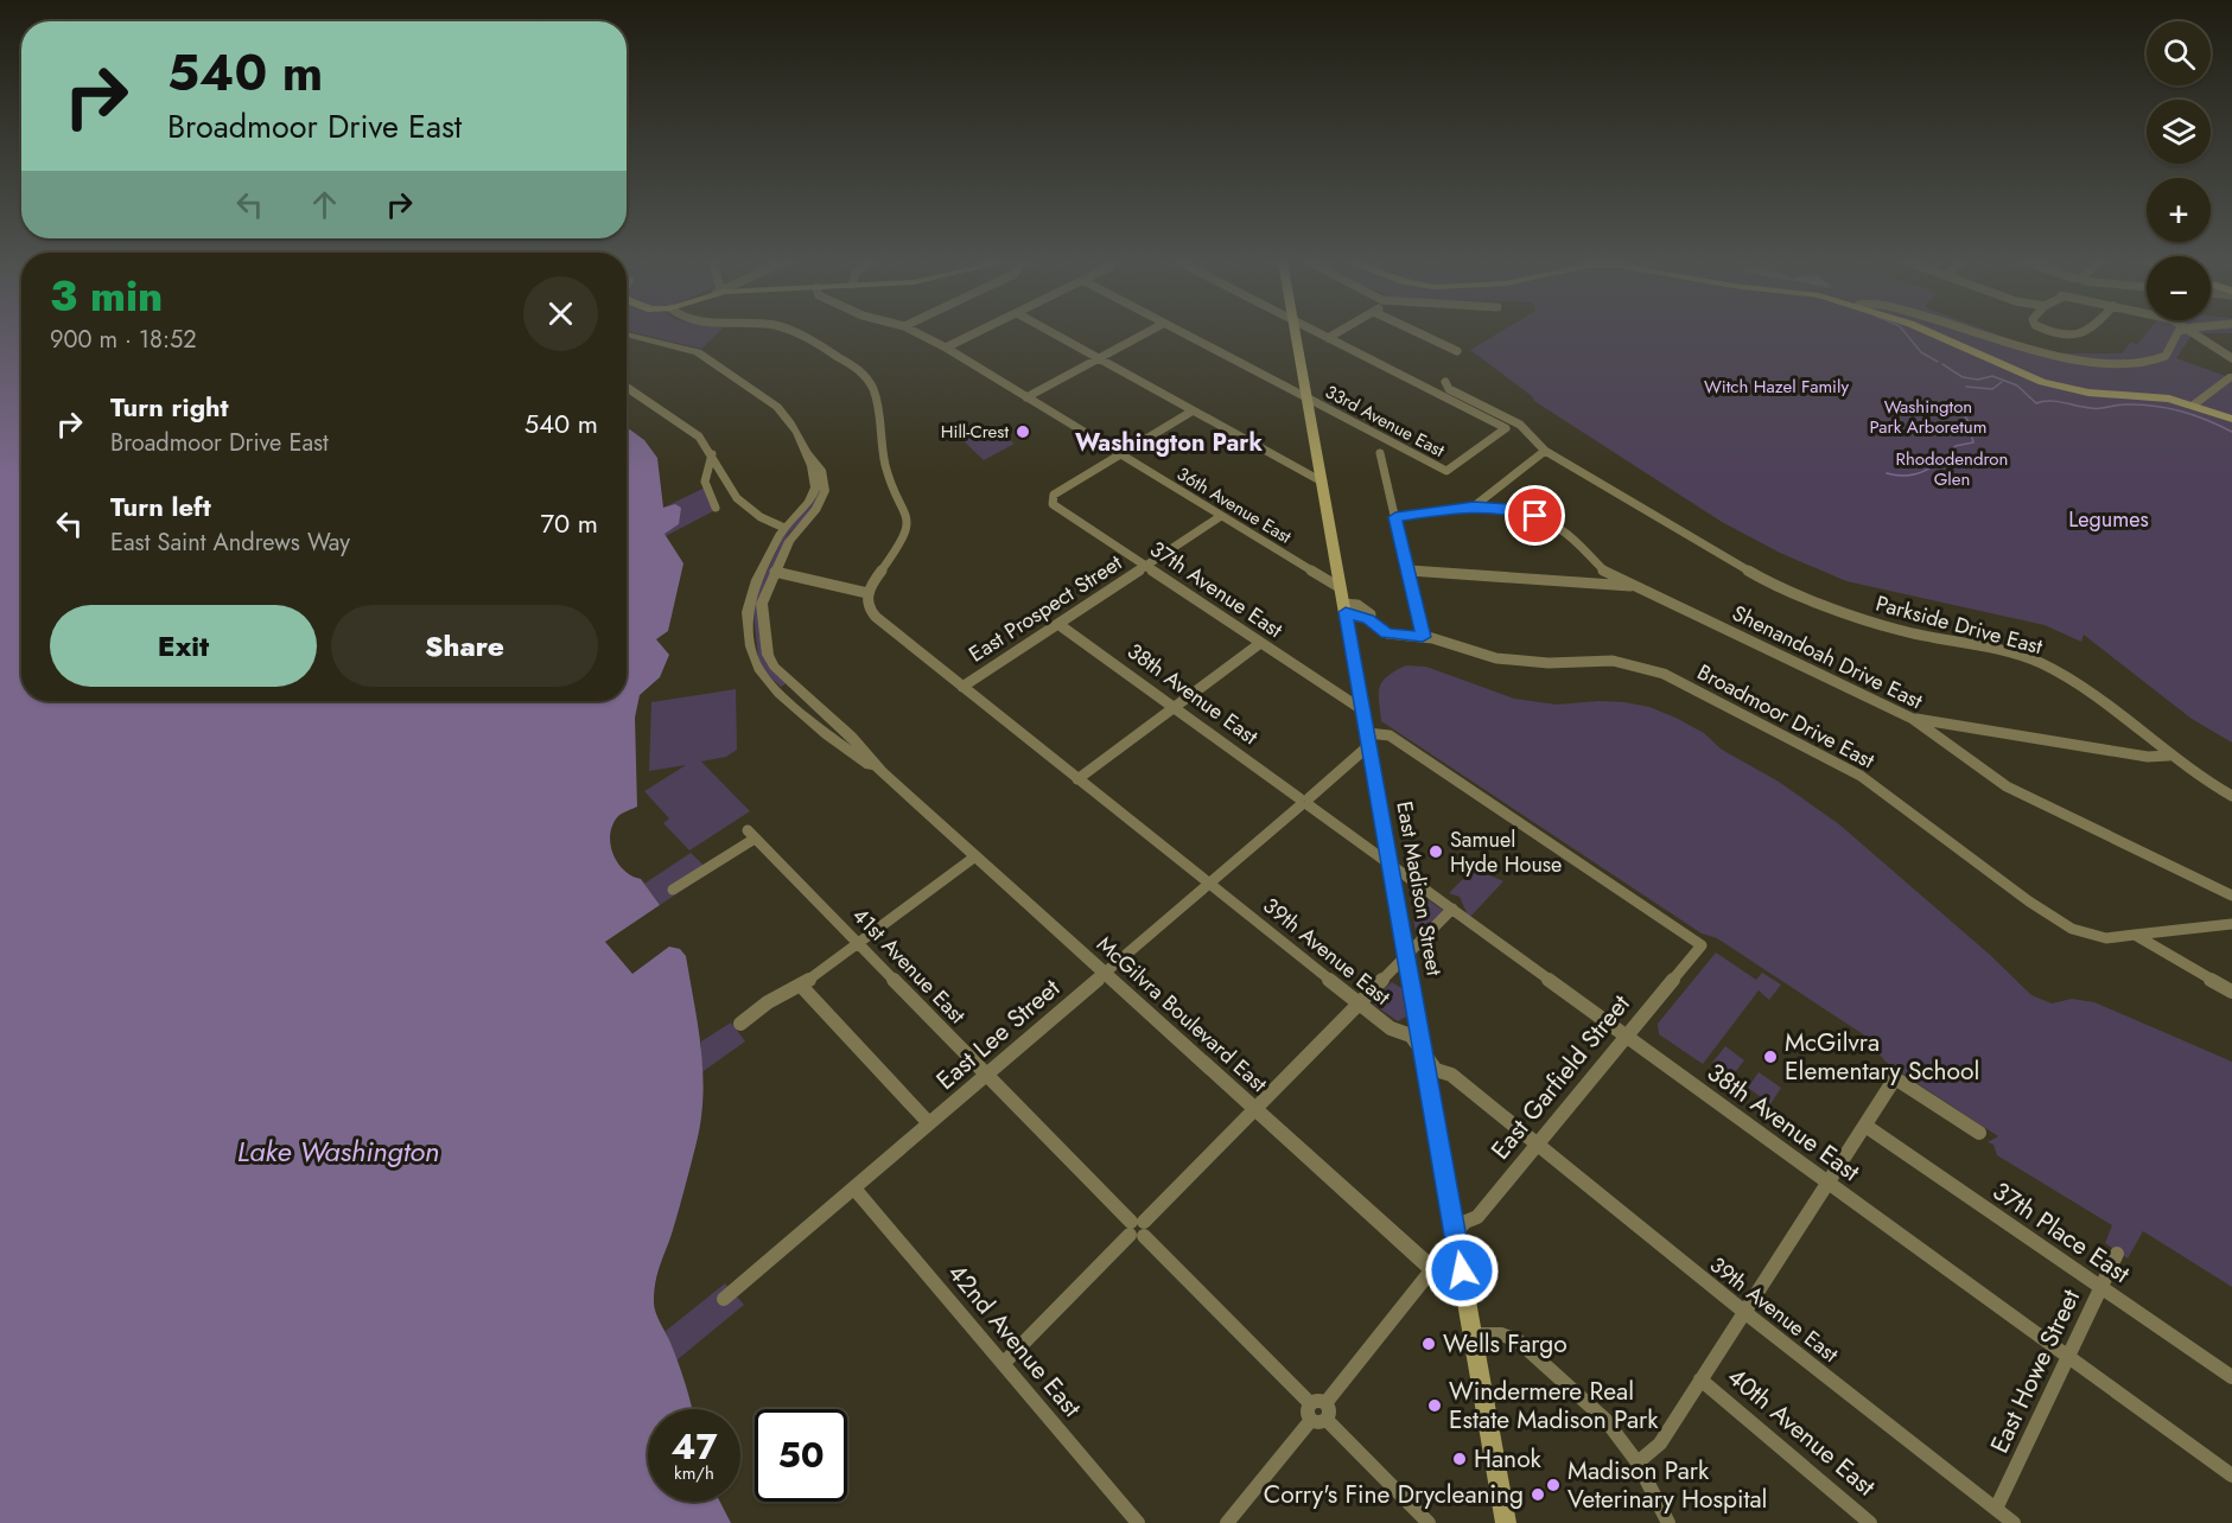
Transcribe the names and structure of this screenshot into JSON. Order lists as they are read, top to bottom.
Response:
{
  "streets": {
    "main road": ["East Madison Street"],
    "street": [
      "33rd Avenue East",
      "36th Avenue East",
      "37th Avenue East",
      "East Prospect Street",
      "Parkside Drive East",
      "Shenandoah Drive East",
      "38th Avenue East",
      "Broadmoor Drive East",
      "39th Avenue East",
      "41st Avenue East",
      "McGilvra Boulevard East",
      "East Lee Street",
      "East Garfield Street",
      "37th Place East",
      "42nd Avenue East",
      "East Howe Street",
      "40th Avenue East"
    ]
  },
  "crossings": [
    ["33rd Avenue East", "East Madison Street"],
    ["36th Avenue East", "37th Avenue East"],
    ["36th Avenue East", "East Prospect Street"],
    ["36th Avenue East", "East Madison Street"],
    ["37th Avenue East", "East Prospect Street"],
    ["37th Avenue East", "East Madison Street"],
    ["East Prospect Street", "38th Avenue East"],
    ["East Prospect Street", "39th Avenue East"],
    ["38th Avenue East", "East Madison Street"],
    ["38th Avenue East", "East Lee Street"],
    ["38th Avenue East", "East Garfield Street"],
    ["38th Avenue East", "East Howe Street"],
    ["Broadmoor Drive East", "East Madison Street"],
    ["East Madison Street", "39th Avenue East"],
    ["East Madison Street", "East Lee Street"],
    ["East Madison Street", "East Garfield Street"],
    ["39th Avenue East", "East Lee Street"],
    ["39th Avenue East", "East Garfield Street"],
    ["39th Avenue East", "East Howe Street"],
    ["41st Avenue East", "East Lee Street"],
    ["McGilvra Boulevard East", "East Lee Street"],
    ["East Lee Street", "East Garfield Street"],
    ["East Lee Street", "42nd Avenue East"],
    ["37th Place East", "East Howe Street"]
  ],
  "districts": ["Washington Park"],
  "water": ["Lake Washington"],
  "parks": [
    "Witch Hazel Family",
    "Washington Park Arboretum",
    "Rhododendron Glen",
    "Legumes"
  ],
  "places": [
    "Hill-Crest",
    "Samuel Hyde House",
    "McGilvra Elementary School",
    "Wells Fargo",
    "Windermere Real Estate Madison Park",
    "Hanok",
    "Madison Park Veterinary Hospital",
    "Corry's Fine Drycleaning"
  ],
  "page": {
    "map_buttons": ["+", "−"],
    "turn": ["540 m", "Broadmoor Drive East"],
    "heading": ["3 min", "900 m · 18:52"],
    "list": [
      {
        "name": "Turn right",
        "note": "Broadmoor Drive East",
        "value": "540 m"
      },
      {
        "name": "Turn left",
        "note": "East Saint Andrews Way",
        "value": "70 m"
      }
    ],
    "buttons": ["Exit", "Share"],
    "speed": "47 km/h",
    "limit": "50"
  }
}
